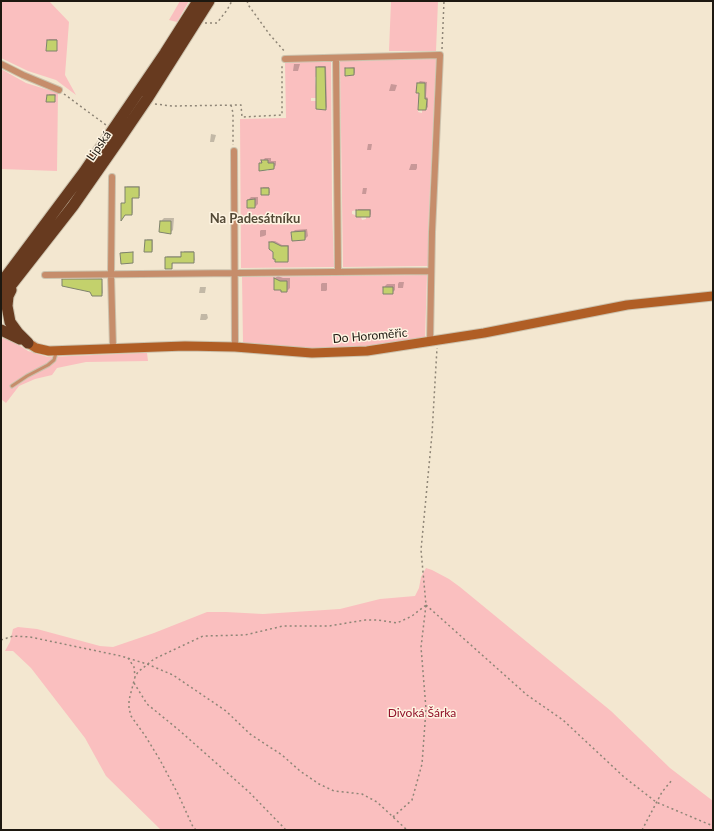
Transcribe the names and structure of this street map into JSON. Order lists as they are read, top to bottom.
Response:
{
  "streets": {
    "highway": ["Lipská"],
    "street": ["Do Horoměřic"]
  },
  "districts": ["Na Padesátníku"],
  "parks": ["Divoká Šárka"]
}
